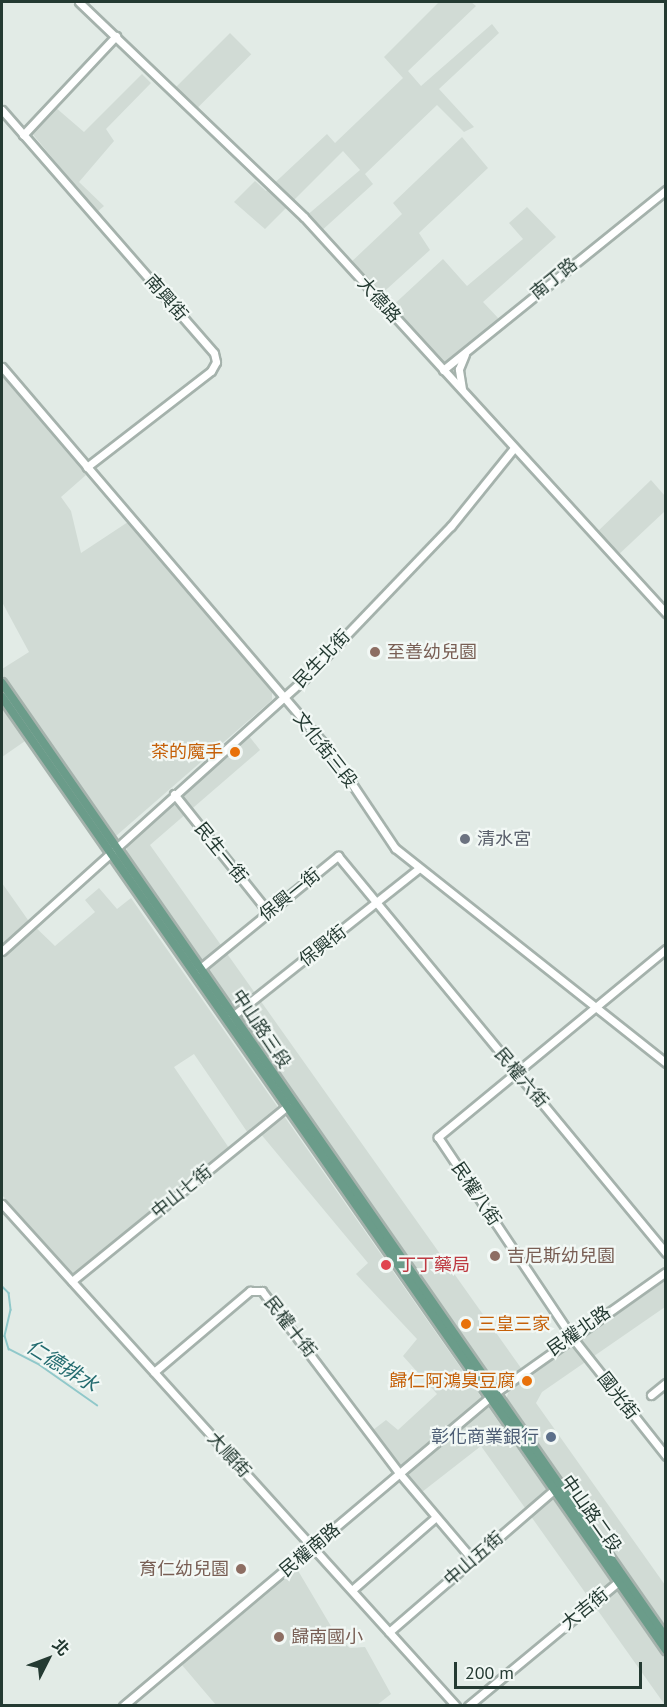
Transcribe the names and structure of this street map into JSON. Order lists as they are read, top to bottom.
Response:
{
  "streets": {
    "main road": ["中山路三段", "中山路二段"],
    "street": [
      "南丁路",
      "南興街",
      "大德路",
      "民生北街",
      "文化街三段",
      "民生一街",
      "保興一街",
      "保興街",
      "民權六街",
      "中山七街",
      "民權八街",
      "民權十街",
      "民權北路",
      "國光街",
      "大順街",
      "民權南路",
      "中山五街",
      "大吉街"
    ]
  },
  "crossings": [
    ["南丁路", "大德路"],
    ["南興街", "文化街三段"],
    ["大德路", "民生北街"],
    ["民生北街", "文化街三段"],
    ["民生北街", "民生一街"],
    ["民生北街", "中山路三段"],
    ["文化街三段", "保興街"],
    ["民生一街", "保興一街"],
    ["保興一街", "保興街"],
    ["保興一街", "中山路三段"],
    ["保興一街", "民權六街"],
    ["保興街", "中山路三段"],
    ["保興街", "民權六街"],
    ["中山路三段", "中山七街"],
    ["中山路三段", "民權北路"],
    ["中山路三段", "中山路二段"],
    ["中山路三段", "民權南路"],
    ["民權六街", "民權八街"],
    ["中山七街", "大順街"],
    ["民權八街", "民權北路"],
    ["民權八街", "國光街"],
    ["民權十街", "大順街"],
    ["民權十街", "民權南路"],
    ["民權北路", "國光街"],
    ["民權北路", "中山路二段"],
    ["民權北路", "民權南路"],
    ["大順街", "民權南路"],
    ["大順街", "中山五街"],
    ["中山路二段", "民權南路"],
    ["中山路二段", "中山五街"],
    ["中山路二段", "大吉街"]
  ],
  "water": ["仁德排水"],
  "places": [
    "至善幼兒園",
    "茶的魔手",
    "清水宮",
    "吉尼斯幼兒園",
    "丁丁藥局",
    "三皇三家",
    "歸仁阿鴻臭豆腐",
    "彰化商業銀行",
    "育仁幼兒園",
    "歸南國小"
  ],
  "scale_bar": "200 m",
  "north": "top right"
}
